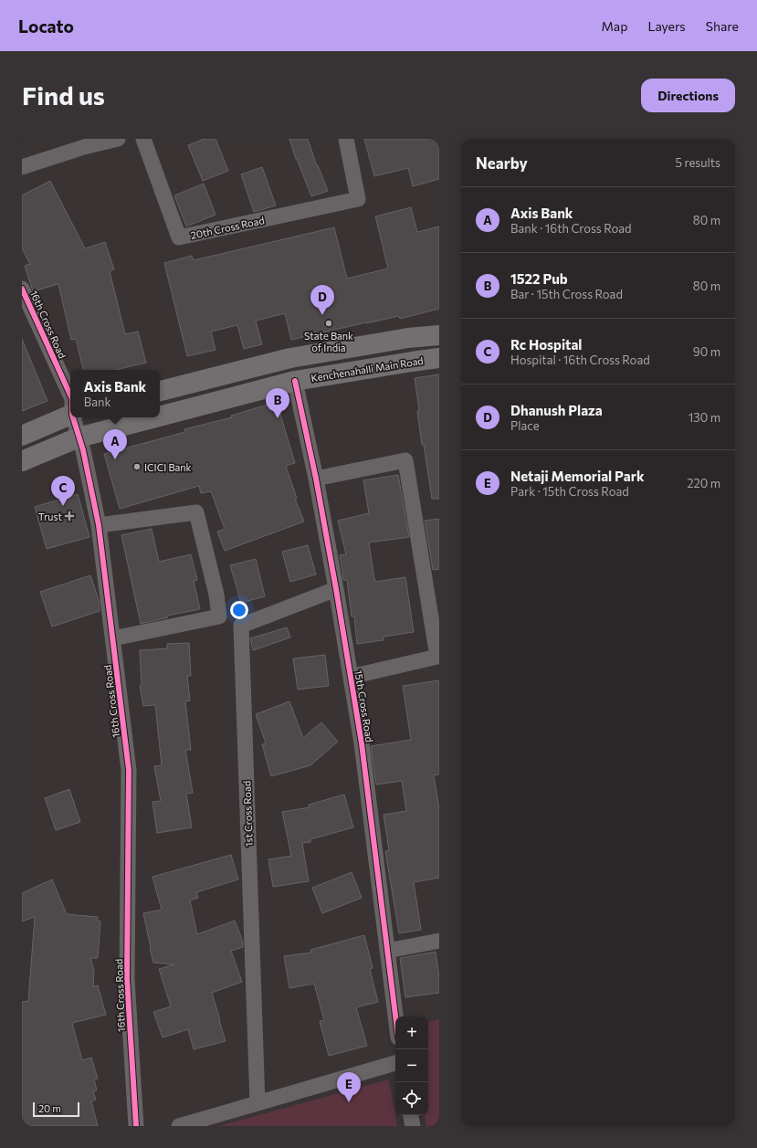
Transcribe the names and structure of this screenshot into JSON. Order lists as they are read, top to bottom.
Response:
{
  "streets": {
    "main road": ["Kenchenahalli Main Road"],
    "street": [
      "20th Cross Road",
      "16th Cross Road",
      "15th Cross Road",
      "1st Cross Road"
    ]
  },
  "crossings": [
    ["16th Cross Road", "Kenchenahalli Main Road"],
    ["Kenchenahalli Main Road", "15th Cross Road"],
    ["15th Cross Road", "1st Cross Road"]
  ],
  "places": {
    "other": ["State Bank of India", "ICICI Bank"],
    "health": ["Trust"]
  },
  "scale_bar": "20 m",
  "page": {
    "header": "Locato",
    "nav": ["Map", "Layers", "Share"],
    "buttons": "Directions",
    "title": "Find us",
    "heading": ["Nearby", "5 results"],
    "list": [
      {
        "mark": "A",
        "name": "Axis Bank",
        "note": "Bank · 16th Cross Road",
        "value": "80 m"
      },
      {
        "mark": "B",
        "name": "1522 Pub",
        "note": "Bar · 15th Cross Road",
        "value": "80 m"
      },
      {
        "mark": "C",
        "name": "Rc Hospital",
        "note": "Hospital · 16th Cross Road",
        "value": "90 m"
      },
      {
        "mark": "D",
        "name": "Dhanush Plaza",
        "note": "Place",
        "value": "130 m"
      },
      {
        "mark": "E",
        "name": "Netaji Memorial Park",
        "note": "Park · 15th Cross Road",
        "value": "220 m"
      }
    ],
    "pins": [
      "D",
      "B",
      "A",
      "C",
      "E"
    ],
    "popup": ["Axis Bank", "Bank"],
    "map_buttons": ["+", "−"],
    "scale": "20 m"
  }
}
